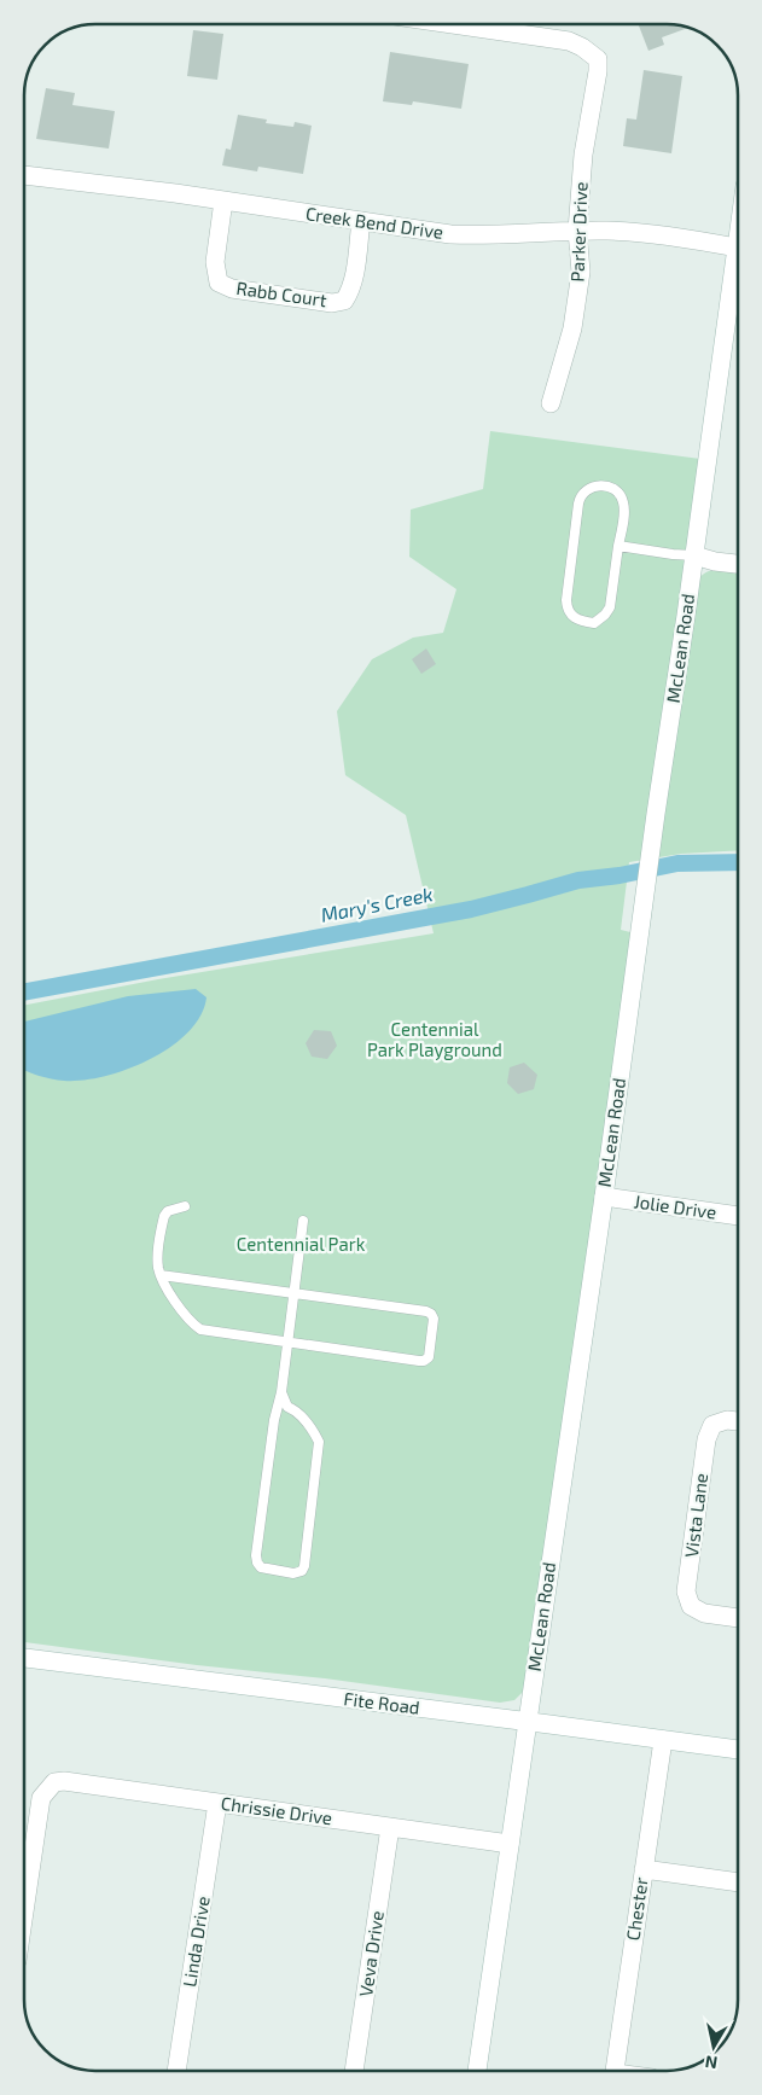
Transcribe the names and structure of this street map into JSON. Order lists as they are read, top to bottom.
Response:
{
  "streets": {
    "street": [
      "Creek Bend Drive",
      "Parker Drive",
      "Rabb Court",
      "McLean Road",
      "Jolie Drive",
      "Vista Lane",
      "Fite Road",
      "Chrissie Drive",
      "Chester",
      "Linda Drive",
      "Veva Drive"
    ]
  },
  "crossings": [
    ["Creek Bend Drive", "Parker Drive"],
    ["Creek Bend Drive", "Rabb Court"],
    ["McLean Road", "Jolie Drive"],
    ["McLean Road", "Fite Road"],
    ["McLean Road", "Chrissie Drive"],
    ["Fite Road", "Chester"],
    ["Chrissie Drive", "Linda Drive"],
    ["Chrissie Drive", "Veva Drive"]
  ],
  "water": ["Mary's Creek"],
  "parks": ["Centennial Park Playground", "Centennial Park"],
  "north": "bottom"
}
